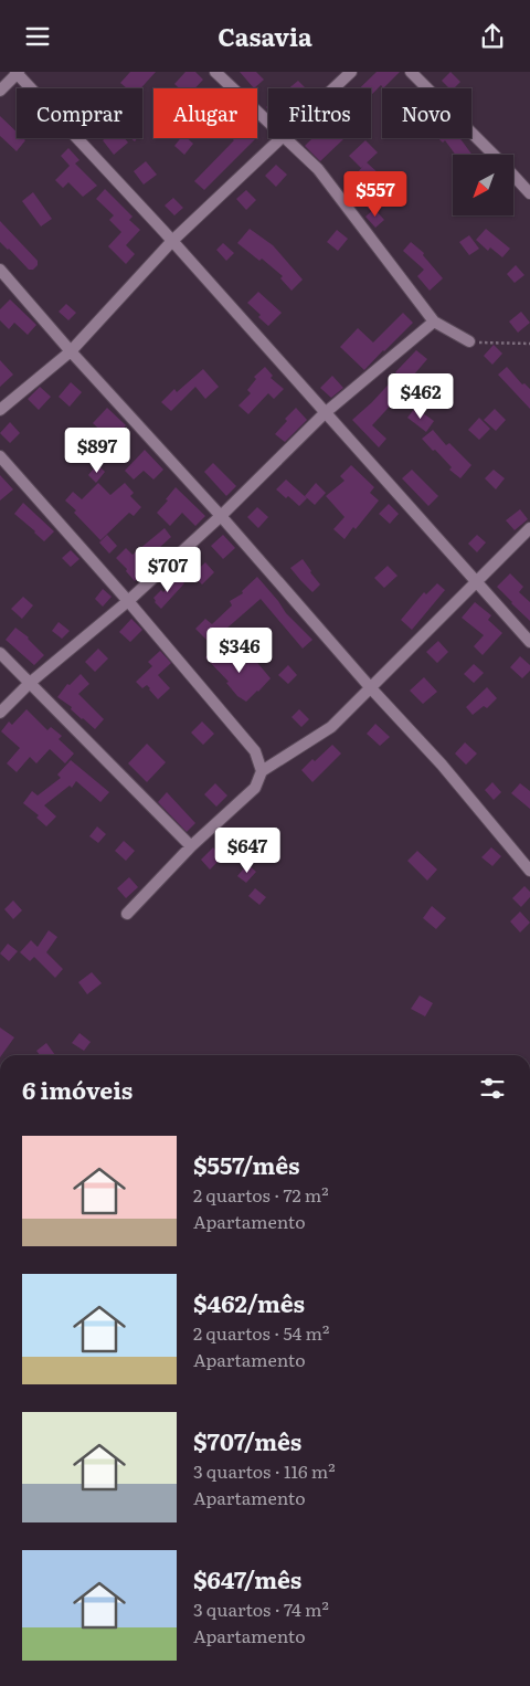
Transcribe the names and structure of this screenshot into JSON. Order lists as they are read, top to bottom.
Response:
{
  "north": "bottom left",
  "page": {
    "header": "Casavia",
    "chip": [
      "Comprar",
      "Alugar",
      "Filtros",
      "Novo"
    ],
    "price": [
      "$557",
      "$462",
      "$897",
      "$707",
      "$346",
      "$647"
    ],
    "heading": "6 imóveis",
    "list": [
      {
        "name": "$557/mês",
        "note": "2 quartos · 72 m² · Apartamento"
      },
      {
        "name": "$462/mês",
        "note": "2 quartos · 54 m² · Apartamento"
      },
      {
        "name": "$707/mês",
        "note": "3 quartos · 116 m² · Apartamento"
      },
      {
        "name": "$647/mês",
        "note": "3 quartos · 74 m² · Apartamento"
      }
    ]
  }
}
